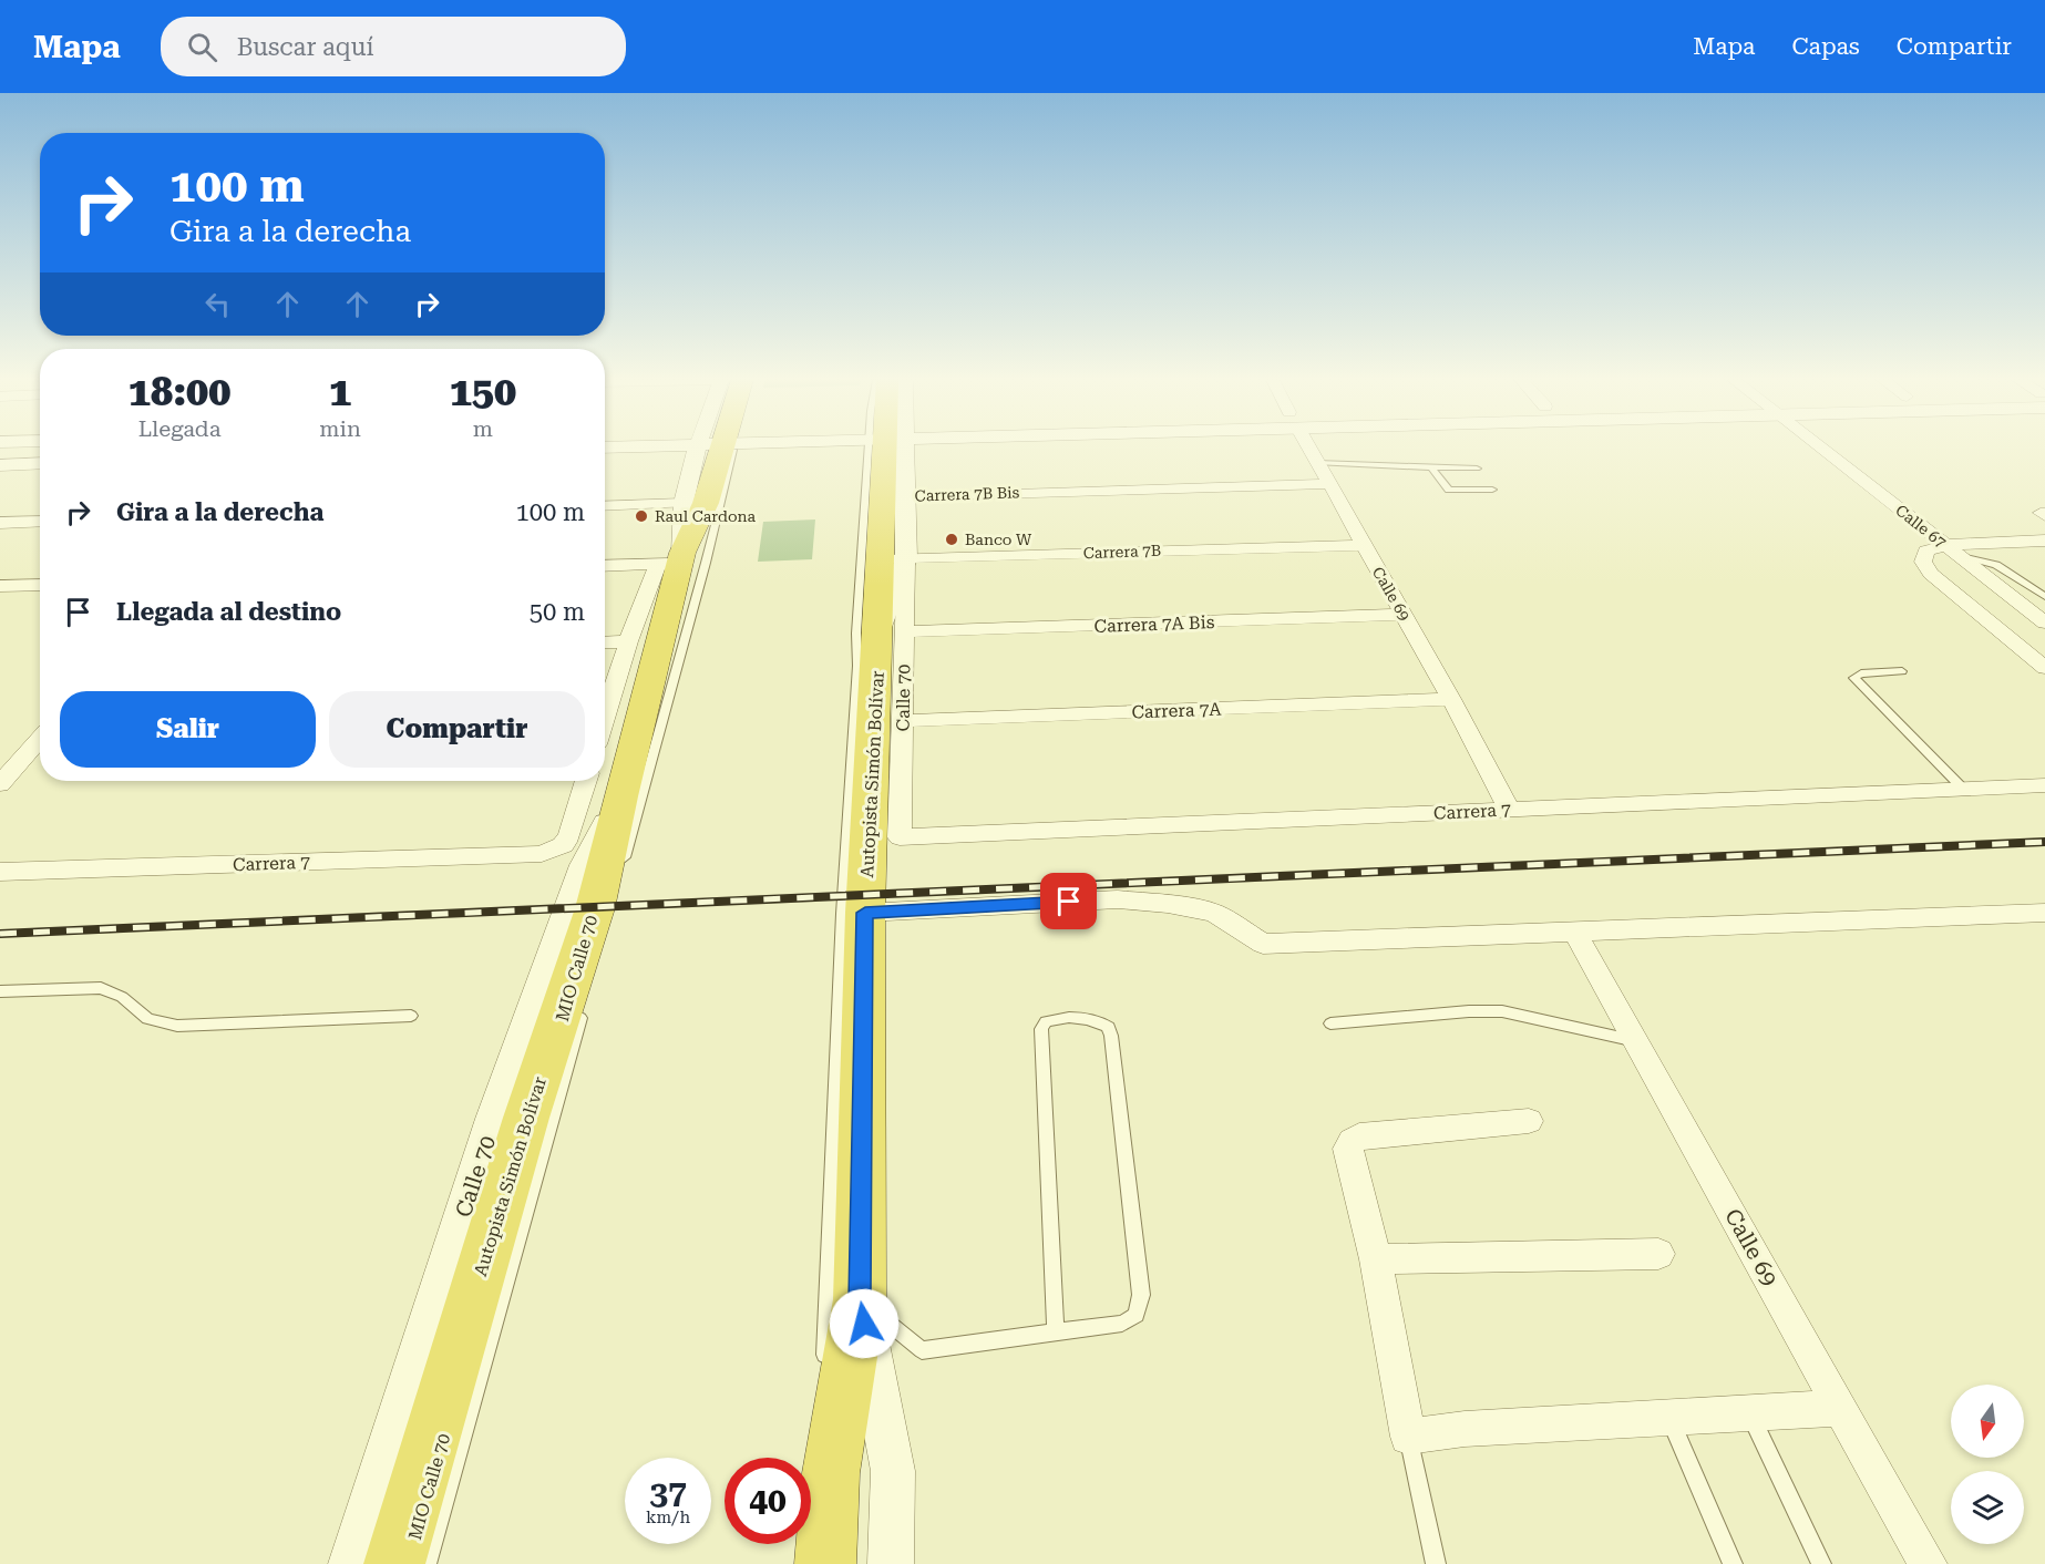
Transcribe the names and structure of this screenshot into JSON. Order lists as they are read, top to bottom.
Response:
{
  "streets": {
    "highway": ["Autopista Simón Bolívar"],
    "street": [
      "Carrera 7B Bis",
      "Calle 67",
      "Carrera 7B",
      "Calle 69",
      "Carrera 7A Bis",
      "Calle 70",
      "Carrera 7A",
      "Carrera 7"
    ],
    "lane": ["MIO Calle 70"]
  },
  "crossings": [
    ["Carrera 7B Bis", "Calle 69"],
    ["Carrera 7B Bis", "Autopista Simón Bolívar"],
    ["Carrera 7B", "Calle 69"],
    ["Carrera 7B", "Autopista Simón Bolívar"],
    ["Calle 69", "Carrera 7A Bis"],
    ["Calle 69", "Carrera 7A"],
    ["Calle 69", "Carrera 7"],
    ["Carrera 7A Bis", "Calle 70"],
    ["Carrera 7A Bis", "Autopista Simón Bolívar"],
    ["Calle 70", "Carrera 7A"],
    ["Calle 70", "Autopista Simón Bolívar"],
    ["Calle 70", "Carrera 7"],
    ["Autopista Simón Bolívar", "Carrera 7"]
  ],
  "places": ["Raul Cardona", "Banco W"],
  "north": "bottom",
  "page": {
    "header": "Mapa",
    "search": "Buscar aquí",
    "nav": ["Mapa", "Capas", "Compartir"],
    "turn": ["100 m", "Gira a la derecha"],
    "eta": [
      "18:00",
      "Llegada",
      "1",
      "min",
      "150",
      "m"
    ],
    "list": [
      {
        "name": "Gira a la derecha",
        "value": "100 m"
      },
      {
        "name": "Llegada al destino",
        "value": "50 m"
      }
    ],
    "buttons": ["Salir", "Compartir"],
    "speed": "37 km/h",
    "limit": "40"
  }
}
